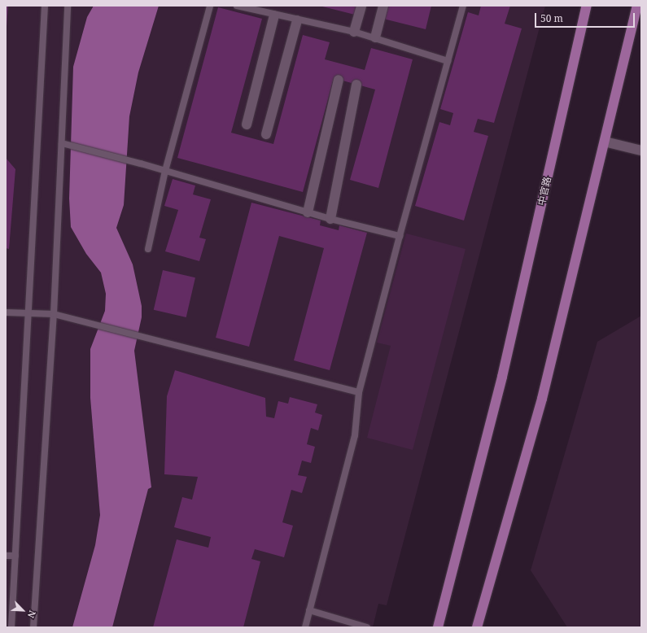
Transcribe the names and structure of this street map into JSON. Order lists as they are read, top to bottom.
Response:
{
  "streets": {
    "main road": ["中官路"]
  },
  "scale_bar": "50 m",
  "north": "bottom right"
}
